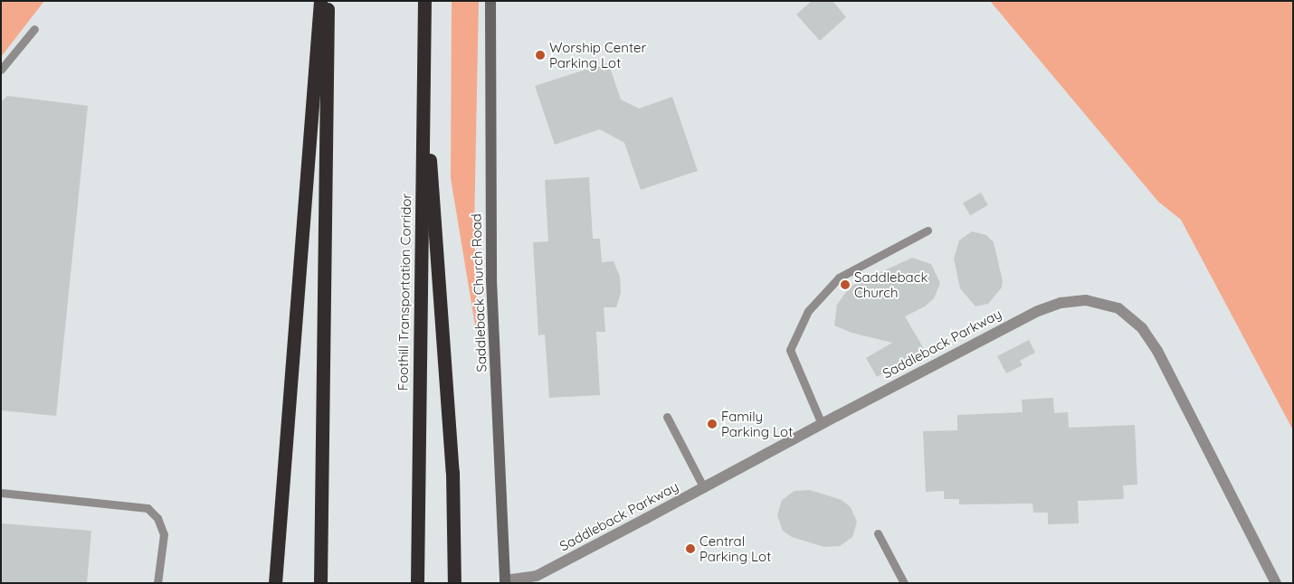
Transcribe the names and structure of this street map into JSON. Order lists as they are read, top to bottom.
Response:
{
  "streets": {
    "highway": ["Foothill Transportation Corridor"],
    "main road": ["Saddleback Church Road"],
    "street": ["Saddleback Parkway"]
  },
  "crossings": [
    ["Saddleback Church Road", "Saddleback Parkway"]
  ],
  "places": [
    "Worship Center Parking Lot",
    "Saddleback Church",
    "Family Parking Lot",
    "Central Parking Lot"
  ]
}
